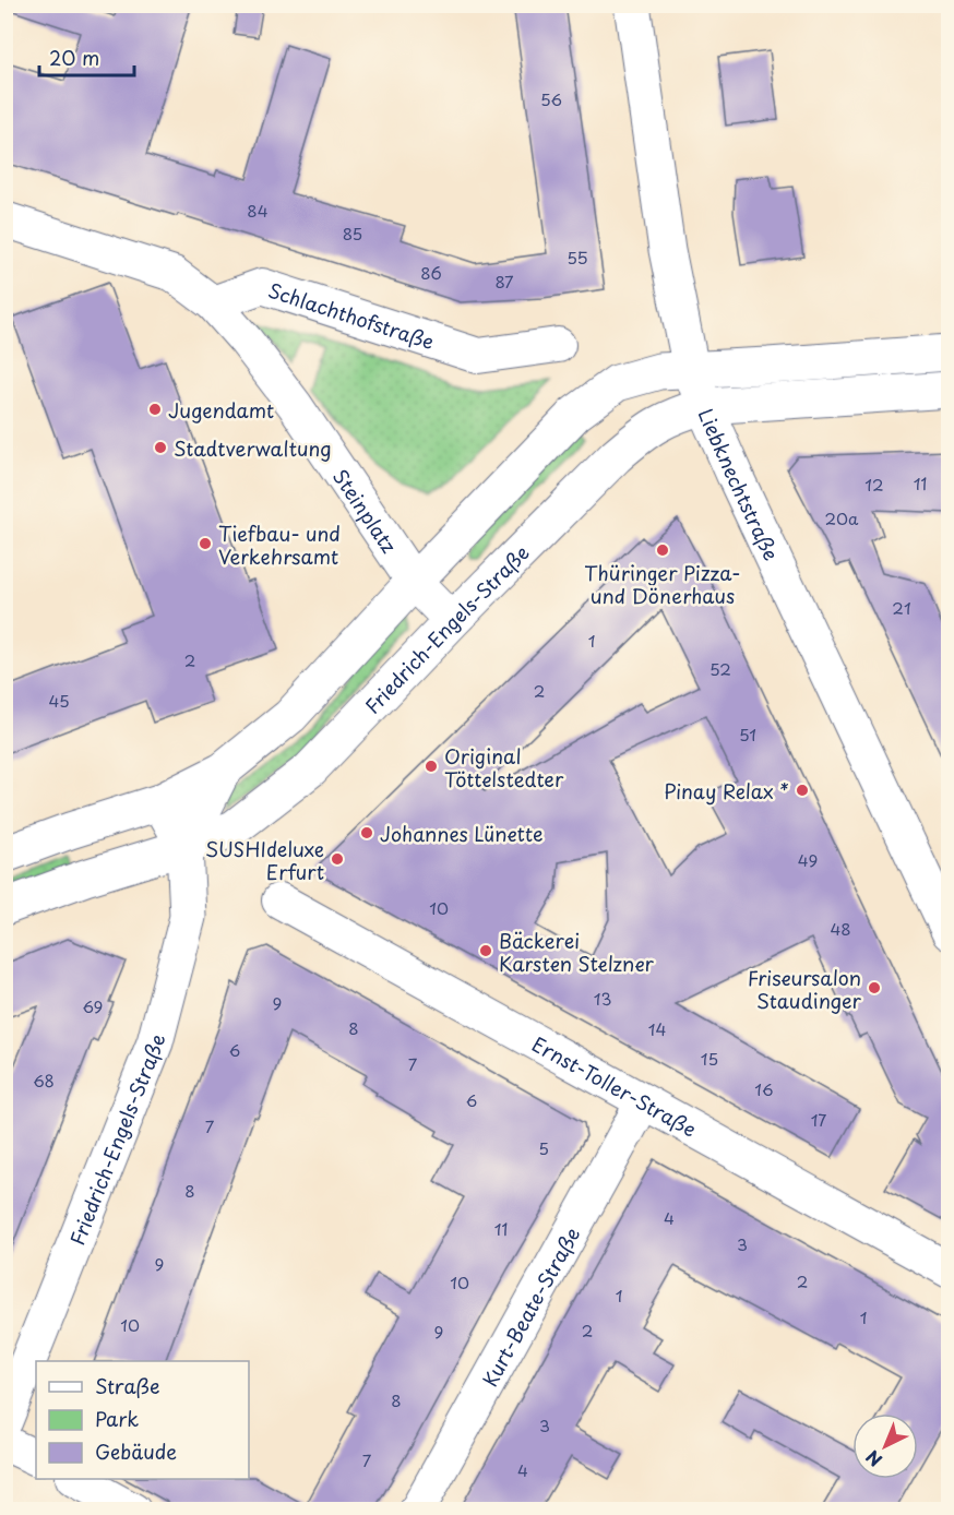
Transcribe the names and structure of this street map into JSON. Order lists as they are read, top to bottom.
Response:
{
  "streets": {
    "main road": ["Liebknechtstraße", "Friedrich-Engels-Straße"],
    "street": [
      "Schlachthofstraße",
      "Steinplatz",
      "Ernst-Toller-Straße",
      "Kurt-Beate-Straße"
    ]
  },
  "crossings": [
    ["Schlachthofstraße", "Steinplatz"],
    ["Liebknechtstraße", "Friedrich-Engels-Straße"],
    ["Steinplatz", "Friedrich-Engels-Straße"],
    ["Ernst-Toller-Straße", "Kurt-Beate-Straße"]
  ],
  "places": [
    "Jugendamt",
    "Stadtverwaltung",
    "Tiefbau- und Verkehrsamt",
    "Thüringer Pizza- und Dönerhaus",
    "Original Töttelstedter",
    "Pinay Relax *",
    "Johannes Lünette",
    "SUSHIdeluxe Erfurt",
    "Bäckerei Karsten Stelzner",
    "Friseursalon Staudinger"
  ],
  "house_numbers": [
    "56",
    "84",
    "85",
    "55",
    "86",
    "87",
    "11",
    "12",
    "20a",
    "21",
    "1",
    "2",
    "52",
    "2",
    "45",
    "51",
    "49",
    "10",
    "48",
    "13",
    "9",
    "69",
    "8",
    "14",
    "6",
    "15",
    "7",
    "68",
    "16",
    "6",
    "17",
    "7",
    "5",
    "8",
    "4",
    "11",
    "3",
    "9",
    "2",
    "10",
    "1",
    "1",
    "10",
    "2",
    "9",
    "8",
    "3",
    "7",
    "4"
  ],
  "legend": ["Straße", "Park", "Gebäude"],
  "scale_bar": "20 m",
  "north": "bottom left"
}
